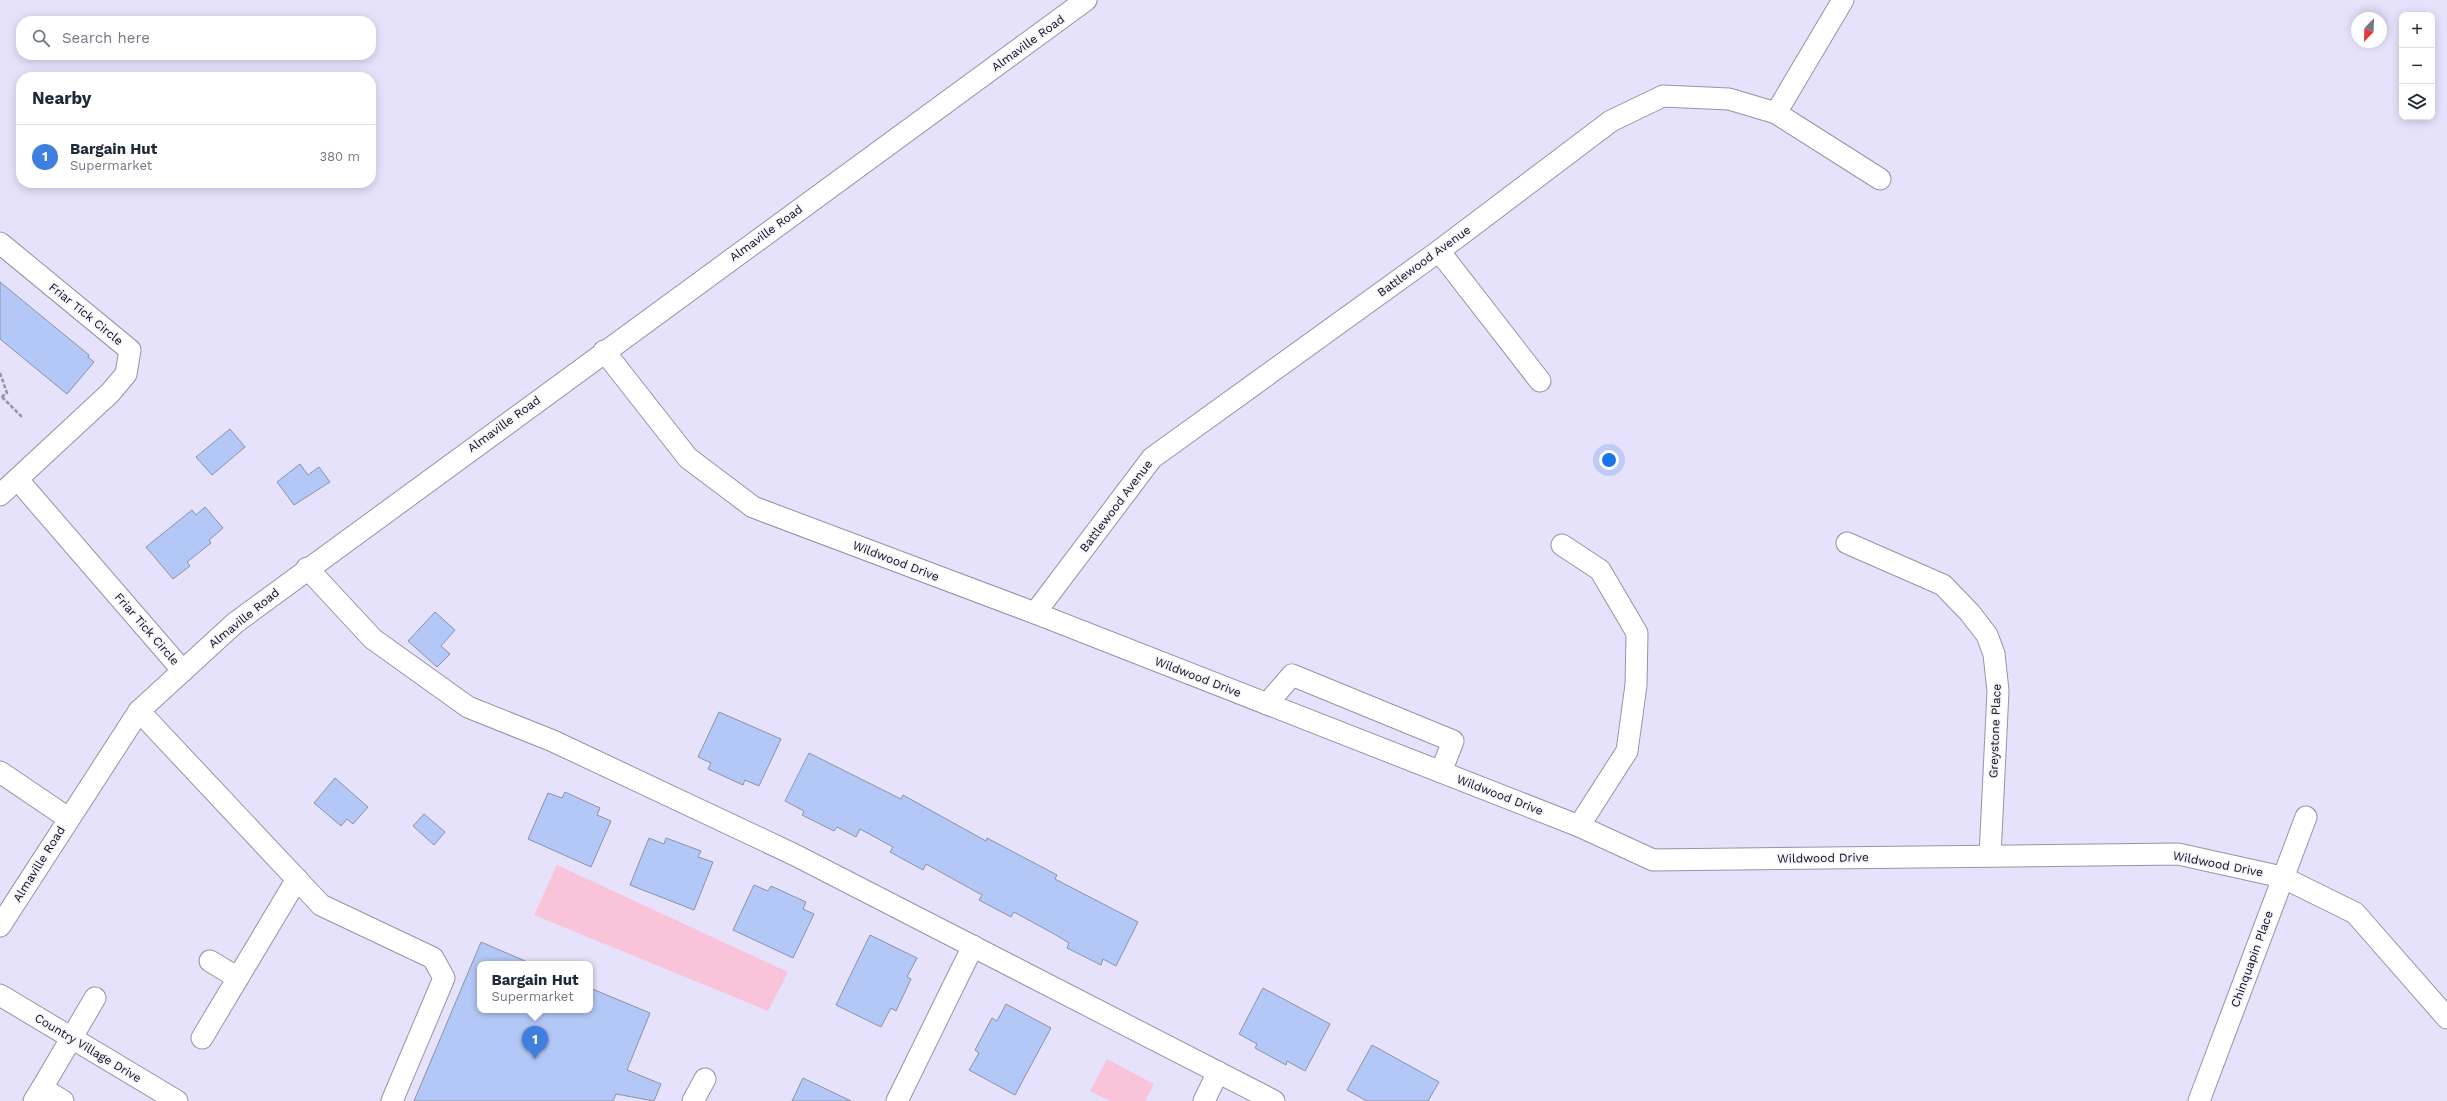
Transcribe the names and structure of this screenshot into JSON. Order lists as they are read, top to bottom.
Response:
{
  "streets": {
    "street": [
      "Almaville Road",
      "Battlewood Avenue",
      "Friar Tick Circle",
      "Wildwood Drive",
      "Greystone Place",
      "Chinquapin Place",
      "Country Village Drive"
    ]
  },
  "crossings": [
    ["Almaville Road", "Friar Tick Circle"],
    ["Almaville Road", "Wildwood Drive"],
    ["Battlewood Avenue", "Wildwood Drive"],
    ["Wildwood Drive", "Greystone Place"],
    ["Wildwood Drive", "Chinquapin Place"]
  ],
  "north": "bottom left",
  "page": {
    "map_buttons": ["+", "−"],
    "search": "Search here",
    "heading": "Nearby",
    "list": [
      {
        "mark": "1",
        "name": "Bargain Hut",
        "note": "Supermarket",
        "value": "380 m"
      }
    ],
    "popup": ["Bargain Hut", "Supermarket"],
    "pins": "1"
  }
}
